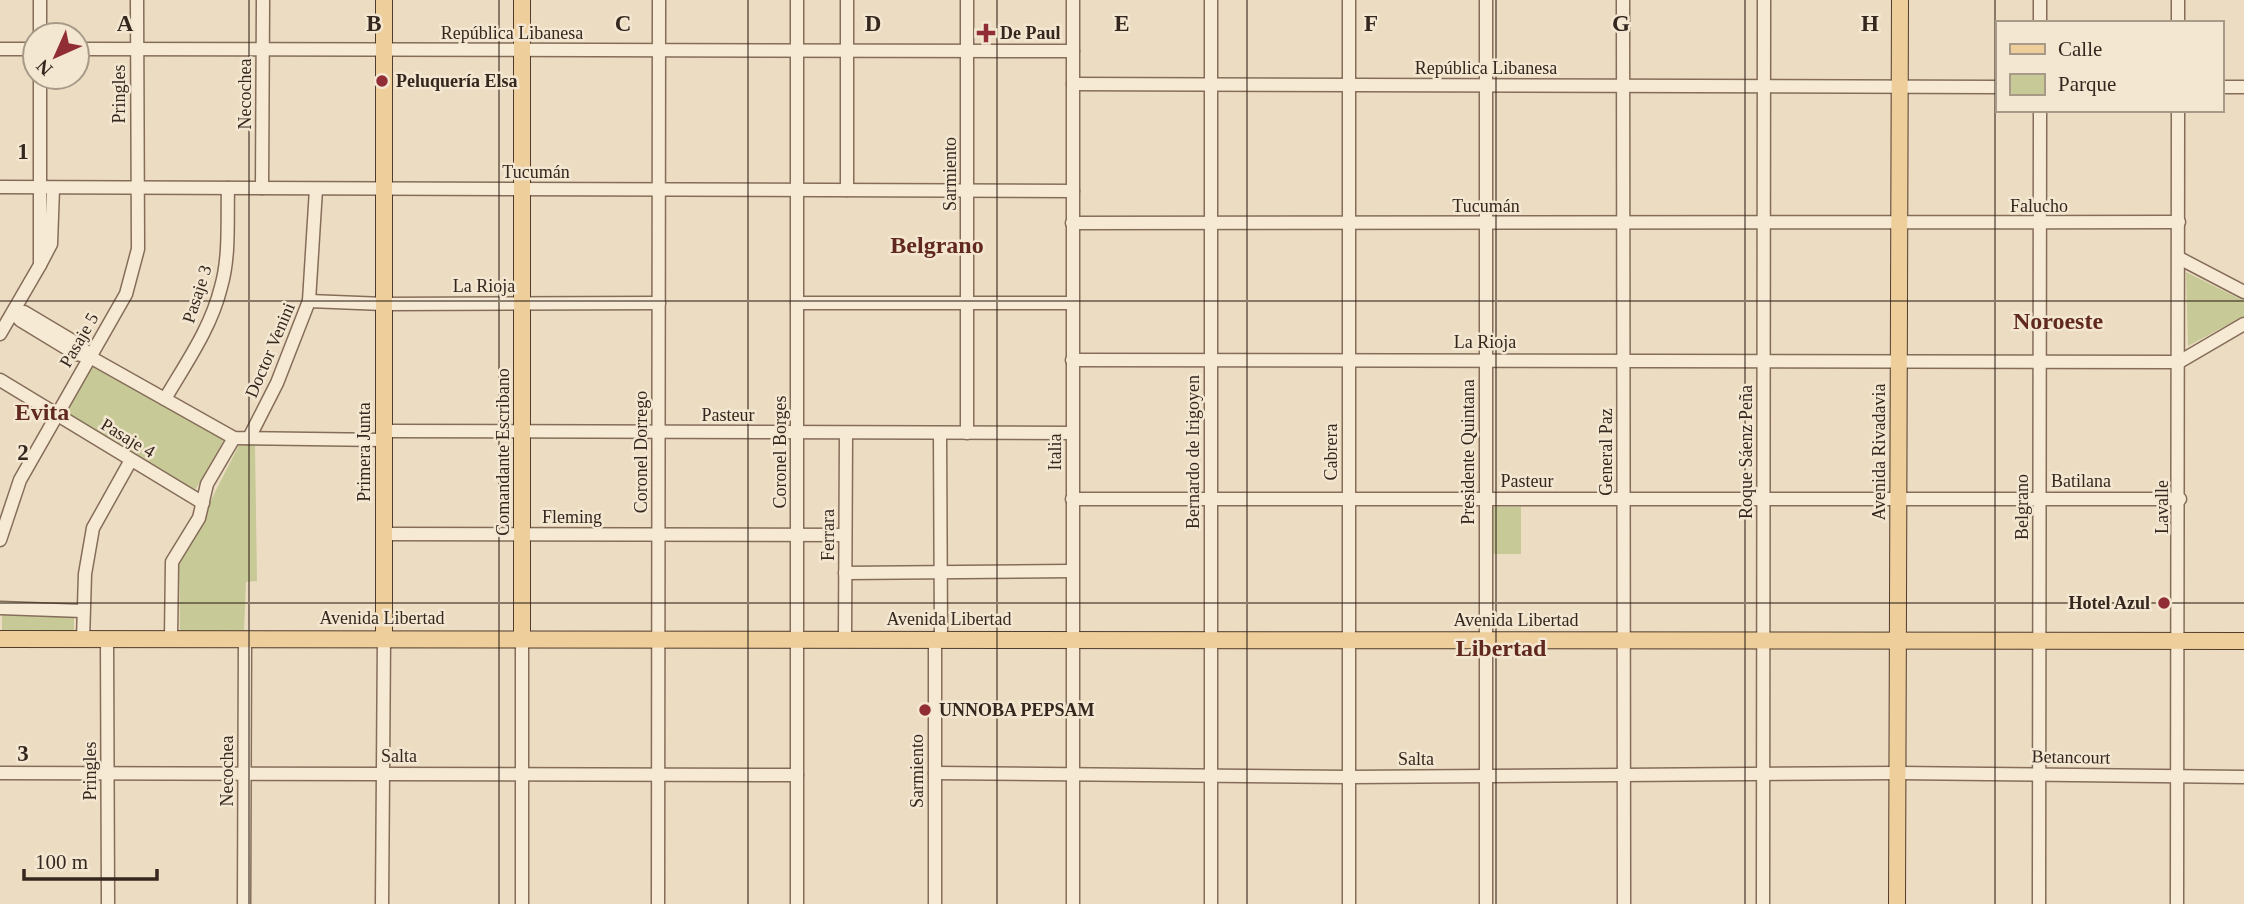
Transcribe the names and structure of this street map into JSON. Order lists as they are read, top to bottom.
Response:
{
  "streets": {
    "main road": [
      "Primera Junta",
      "Comandante Escribano",
      "Avenida Rivadavia",
      "Avenida Libertad"
    ],
    "street": [
      "República Libanesa",
      "Pringles",
      "Necochea",
      "Tucumán",
      "Sarmiento",
      "Falucho",
      "La Rioja",
      "Pasaje 3",
      "Pasaje 5",
      "Doctor Venini",
      "Pasteur",
      "Pasaje 4",
      "Coronel Dorrego",
      "Coronel Borges",
      "Italia",
      "Bernardo de Irigoyen",
      "Cabrera",
      "Presidente Quintana",
      "General Paz",
      "Roque Sáenz Peña",
      "Batilana",
      "Belgrano",
      "Lavalle",
      "Fleming",
      "Ferrara",
      "Salta",
      "Betancourt"
    ]
  },
  "crossings": [
    ["República Libanesa", "Pringles"],
    ["República Libanesa", "Necochea"],
    ["República Libanesa", "Sarmiento"],
    ["República Libanesa", "Primera Junta"],
    ["República Libanesa", "Comandante Escribano"],
    ["República Libanesa", "Coronel Dorrego"],
    ["República Libanesa", "Coronel Borges"],
    ["República Libanesa", "Italia"],
    ["República Libanesa", "Bernardo de Irigoyen"],
    ["República Libanesa", "Cabrera"],
    ["República Libanesa", "Presidente Quintana"],
    ["República Libanesa", "General Paz"],
    ["República Libanesa", "Roque Sáenz Peña"],
    ["República Libanesa", "Avenida Rivadavia"],
    ["Pringles", "Tucumán"],
    ["Pringles", "Pasaje 5"],
    ["Pringles", "Avenida Libertad"],
    ["Pringles", "Salta"],
    ["Necochea", "Tucumán"],
    ["Necochea", "Avenida Libertad"],
    ["Necochea", "Salta"],
    ["Tucumán", "Sarmiento"],
    ["Tucumán", "Falucho"],
    ["Tucumán", "Pasaje 3"],
    ["Tucumán", "Pasaje 5"],
    ["Tucumán", "Doctor Venini"],
    ["Tucumán", "Primera Junta"],
    ["Tucumán", "Comandante Escribano"],
    ["Tucumán", "Coronel Dorrego"],
    ["Tucumán", "Coronel Borges"],
    ["Tucumán", "Italia"],
    ["Tucumán", "Bernardo de Irigoyen"],
    ["Tucumán", "Cabrera"],
    ["Tucumán", "Presidente Quintana"],
    ["Tucumán", "General Paz"],
    ["Tucumán", "Roque Sáenz Peña"],
    ["Tucumán", "Avenida Rivadavia"],
    ["Sarmiento", "Pasteur"],
    ["Sarmiento", "Avenida Libertad"],
    ["Sarmiento", "Salta"],
    ["Falucho", "Avenida Rivadavia"],
    ["Falucho", "Belgrano"],
    ["Falucho", "Lavalle"],
    ["La Rioja", "Doctor Venini"],
    ["La Rioja", "Primera Junta"],
    ["La Rioja", "Comandante Escribano"],
    ["La Rioja", "Coronel Dorrego"],
    ["La Rioja", "Italia"],
    ["La Rioja", "Bernardo de Irigoyen"],
    ["La Rioja", "Cabrera"],
    ["La Rioja", "Presidente Quintana"],
    ["La Rioja", "General Paz"],
    ["La Rioja", "Roque Sáenz Peña"],
    ["La Rioja", "Avenida Rivadavia"],
    ["La Rioja", "Belgrano"],
    ["La Rioja", "Lavalle"],
    ["Pasaje 5", "Pasaje 4"],
    ["Doctor Venini", "Pasteur"],
    ["Pasteur", "Primera Junta"],
    ["Pasteur", "Comandante Escribano"],
    ["Pasteur", "Coronel Dorrego"],
    ["Pasteur", "Coronel Borges"],
    ["Pasteur", "Italia"],
    ["Pasteur", "Bernardo de Irigoyen"],
    ["Pasteur", "Cabrera"],
    ["Pasteur", "Presidente Quintana"],
    ["Pasteur", "General Paz"],
    ["Pasteur", "Roque Sáenz Peña"],
    ["Pasteur", "Avenida Rivadavia"],
    ["Pasteur", "Batilana"],
    ["Pasteur", "Ferrara"],
    ["Primera Junta", "Fleming"],
    ["Primera Junta", "Avenida Libertad"],
    ["Primera Junta", "Salta"],
    ["Comandante Escribano", "Fleming"],
    ["Comandante Escribano", "Avenida Libertad"],
    ["Comandante Escribano", "Salta"],
    ["Coronel Dorrego", "Fleming"],
    ["Coronel Dorrego", "Avenida Libertad"],
    ["Coronel Dorrego", "Salta"],
    ["Coronel Borges", "Fleming"],
    ["Coronel Borges", "Avenida Libertad"],
    ["Coronel Borges", "Salta"],
    ["Italia", "Avenida Libertad"],
    ["Italia", "Salta"],
    ["Bernardo de Irigoyen", "Avenida Libertad"],
    ["Bernardo de Irigoyen", "Salta"],
    ["Cabrera", "Avenida Libertad"],
    ["Cabrera", "Salta"],
    ["Presidente Quintana", "Avenida Libertad"],
    ["Presidente Quintana", "Salta"],
    ["General Paz", "Avenida Libertad"],
    ["General Paz", "Salta"],
    ["Roque Sáenz Peña", "Avenida Libertad"],
    ["Roque Sáenz Peña", "Salta"],
    ["Avenida Rivadavia", "Batilana"],
    ["Avenida Rivadavia", "Avenida Libertad"],
    ["Avenida Rivadavia", "Salta"],
    ["Avenida Rivadavia", "Betancourt"],
    ["Batilana", "Belgrano"],
    ["Batilana", "Lavalle"],
    ["Belgrano", "Avenida Libertad"],
    ["Belgrano", "Betancourt"],
    ["Lavalle", "Avenida Libertad"],
    ["Lavalle", "Betancourt"],
    ["Fleming", "Ferrara"],
    ["Ferrara", "Avenida Libertad"],
    ["Salta", "Betancourt"]
  ],
  "districts": [
    "Belgrano",
    "Noroeste",
    "Evita",
    "Libertad"
  ],
  "places": {
    "health": ["De Paul"],
    "other": ["Peluquería Elsa", "Hotel Azul", "UNNOBA PEPSAM"]
  },
  "legend": ["Calle", "Parque"],
  "scale_bar": "100 m",
  "north": "bottom left",
  "grid": {
    "columns": [
      "A",
      "B",
      "C",
      "D",
      "E",
      "F",
      "G",
      "H"
    ],
    "rows": ["1", "2", "3"]
  }
}
